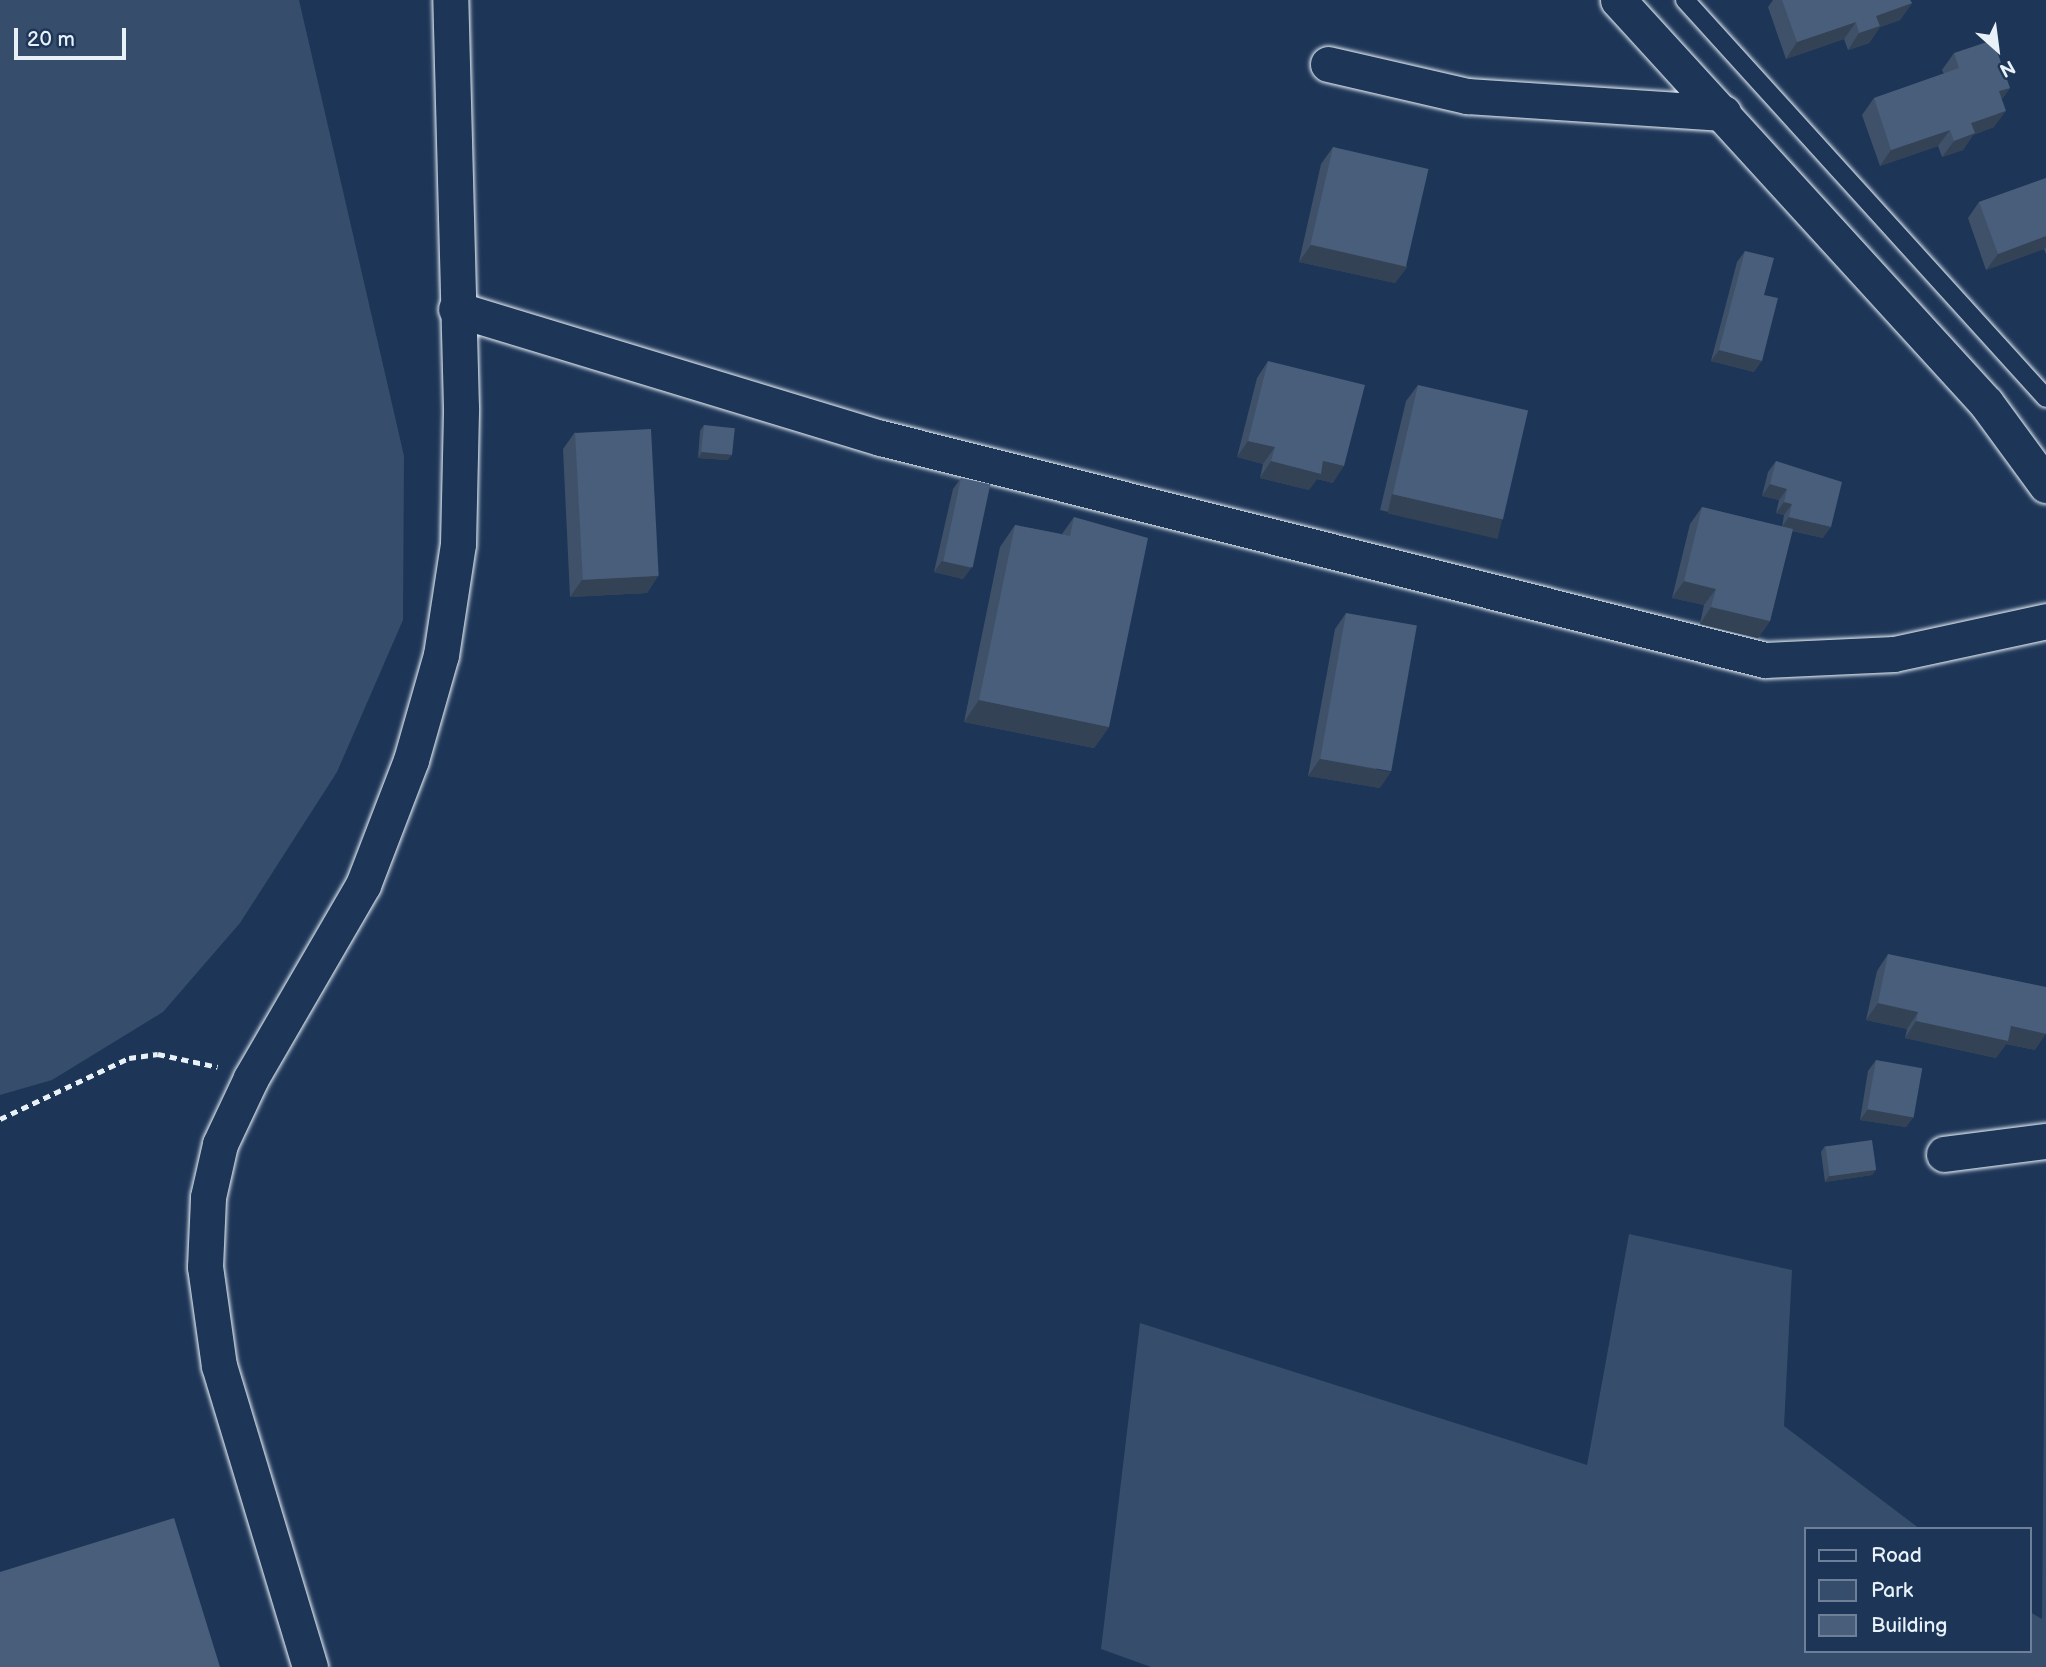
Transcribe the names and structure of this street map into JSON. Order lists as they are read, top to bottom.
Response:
{
  "legend": ["Road", "Park", "Building"],
  "scale_bar": "20 m",
  "north": "bottom right"
}
